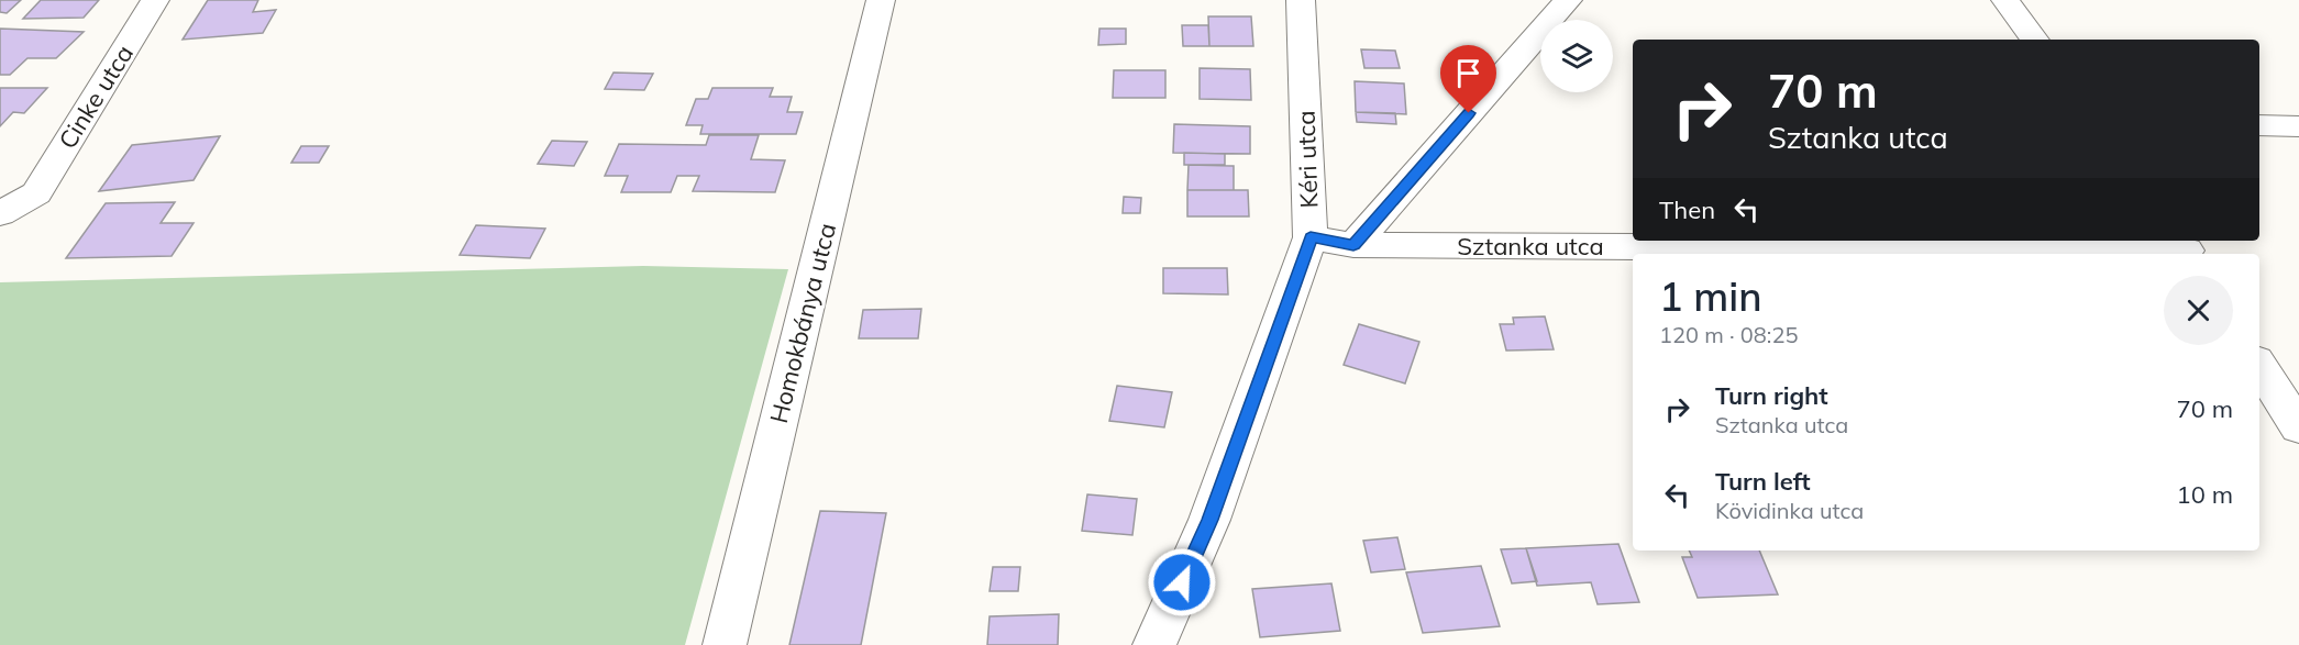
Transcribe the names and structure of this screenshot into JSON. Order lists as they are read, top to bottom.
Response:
{
  "streets": {
    "street": [
      "Cinke utca",
      "Kéri utca",
      "Sztanka utca",
      "Homokbánya utca"
    ]
  },
  "crossings": [
    ["Kéri utca", "Sztanka utca"]
  ],
  "page": {
    "turn": ["70 m", "Sztanka utca"],
    "then": "Then",
    "heading": ["1 min", "120 m · 08:25"],
    "list": [
      {
        "name": "Turn right",
        "note": "Sztanka utca",
        "value": "70 m"
      },
      {
        "name": "Turn left",
        "note": "Kövidinka utca",
        "value": "10 m"
      }
    ]
  }
}
